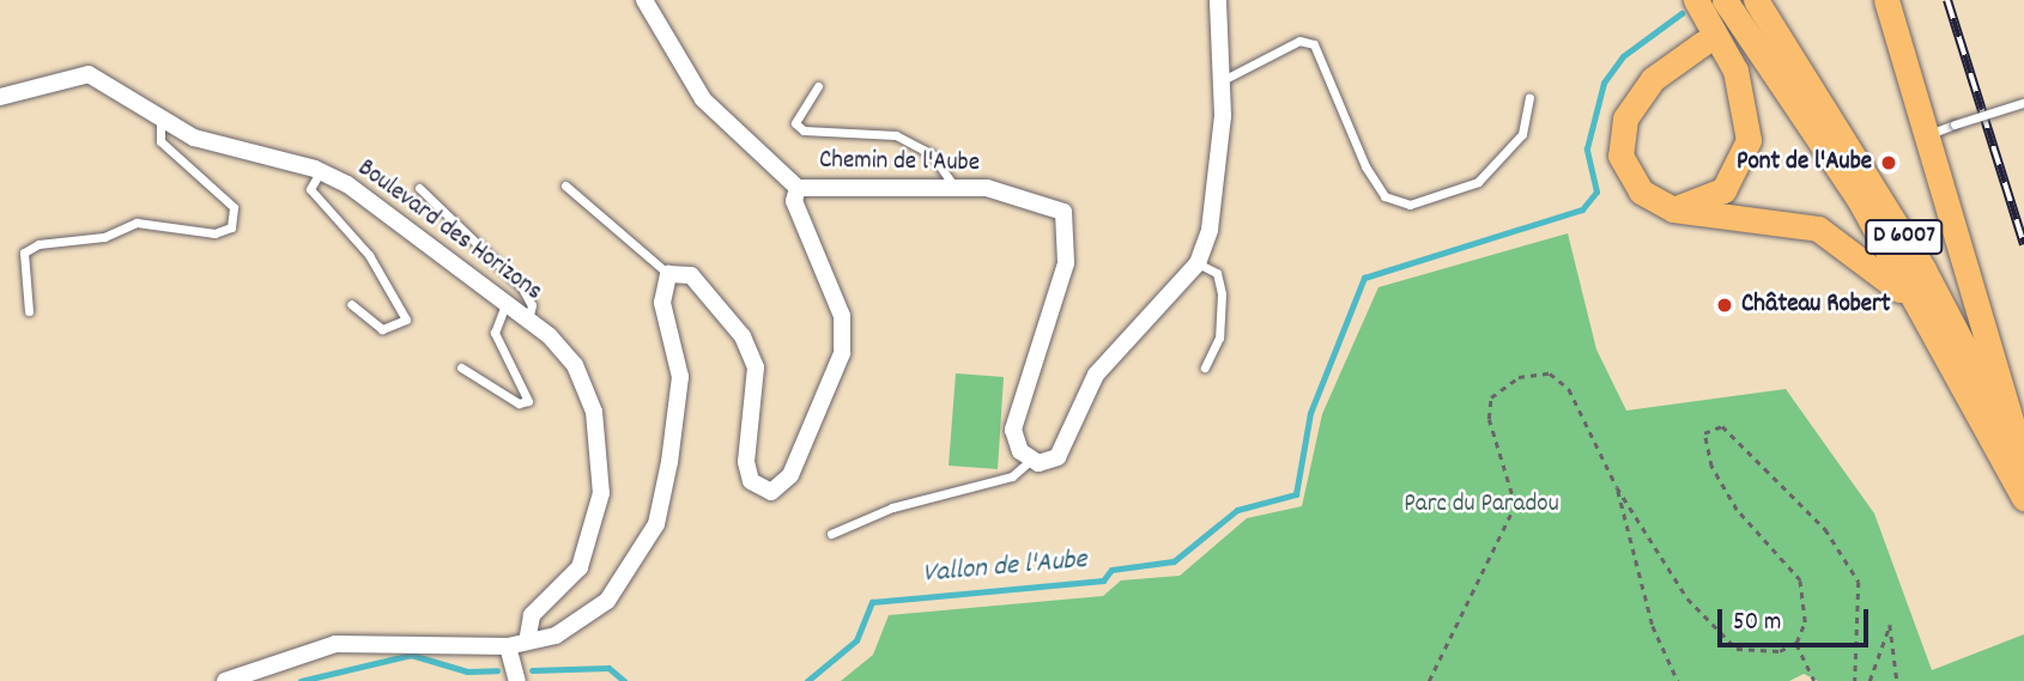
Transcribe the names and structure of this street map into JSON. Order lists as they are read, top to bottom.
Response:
{
  "streets": {
    "main road": ["D 6007"],
    "street": ["Chemin de l'Aube", "Boulevard des Horizons"]
  },
  "water": ["Vallon de l'Aube"],
  "parks": ["Parc du Paradou"],
  "places": ["Pont de l'Aube", "Château Robert"],
  "scale_bar": "50 m"
}
